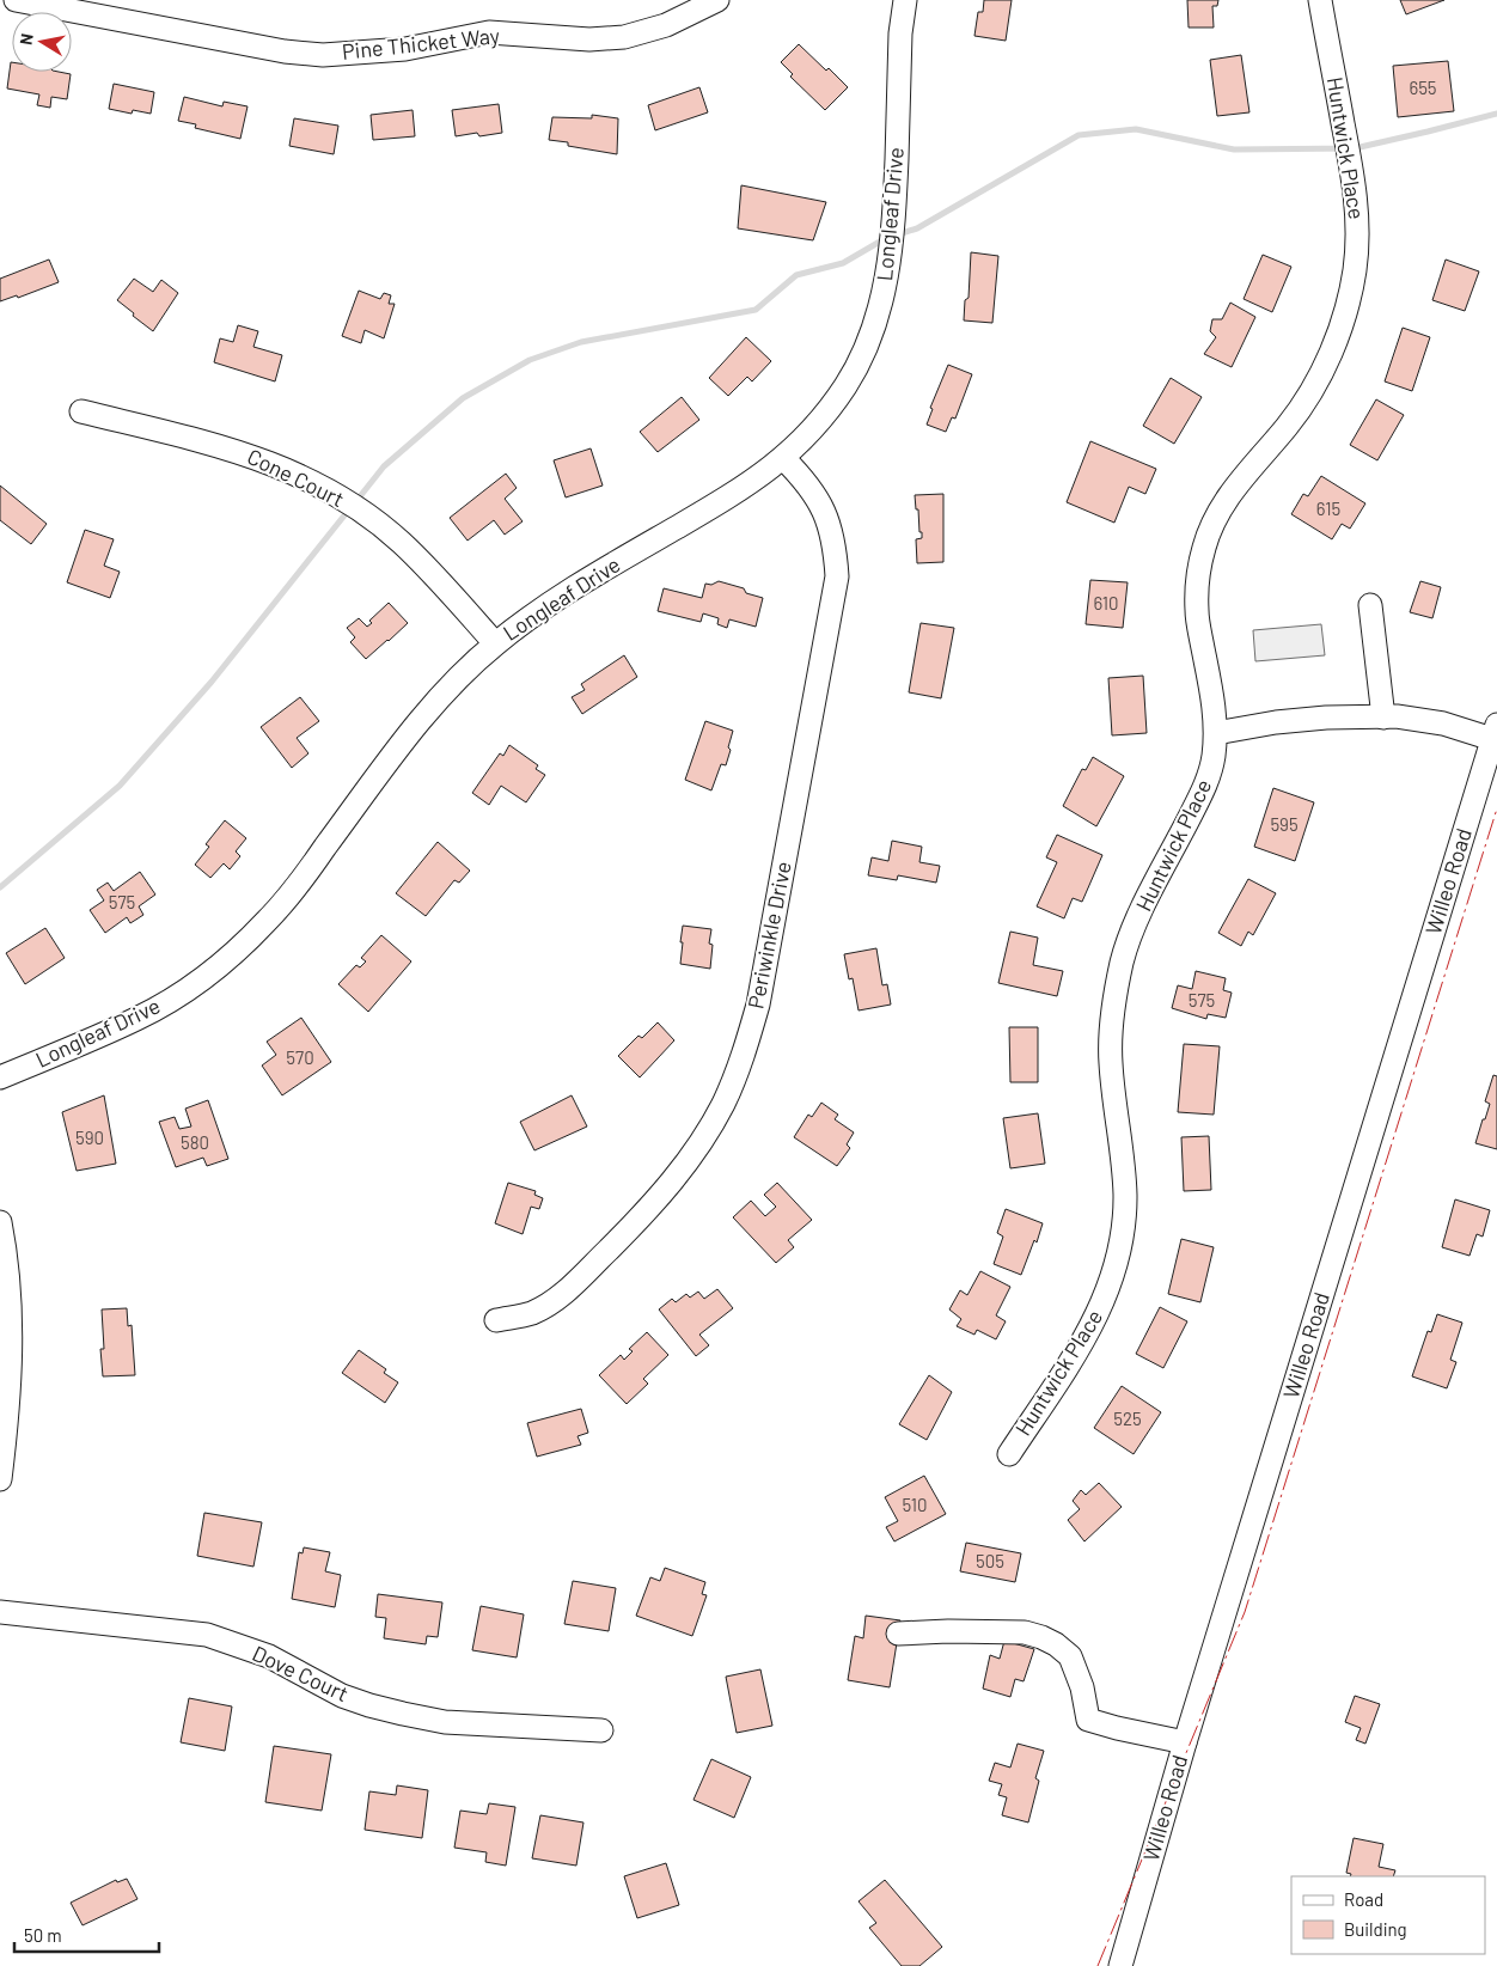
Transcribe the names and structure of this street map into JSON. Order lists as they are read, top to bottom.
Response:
{
  "streets": {
    "street": [
      "Pine Thicket Way",
      "Huntwick Place",
      "Longleaf Drive",
      "Cone Court",
      "Willeo Road",
      "Periwinkle Drive",
      "Dove Court"
    ]
  },
  "crossings": [
    ["Longleaf Drive", "Cone Court"],
    ["Longleaf Drive", "Periwinkle Drive"]
  ],
  "house_numbers": [
    "655",
    "615",
    "610",
    "595",
    "575",
    "575",
    "570",
    "590",
    "580",
    "525",
    "510",
    "505"
  ],
  "legend": ["Road", "Building"],
  "scale_bar": "50 m",
  "north": "left"
}
